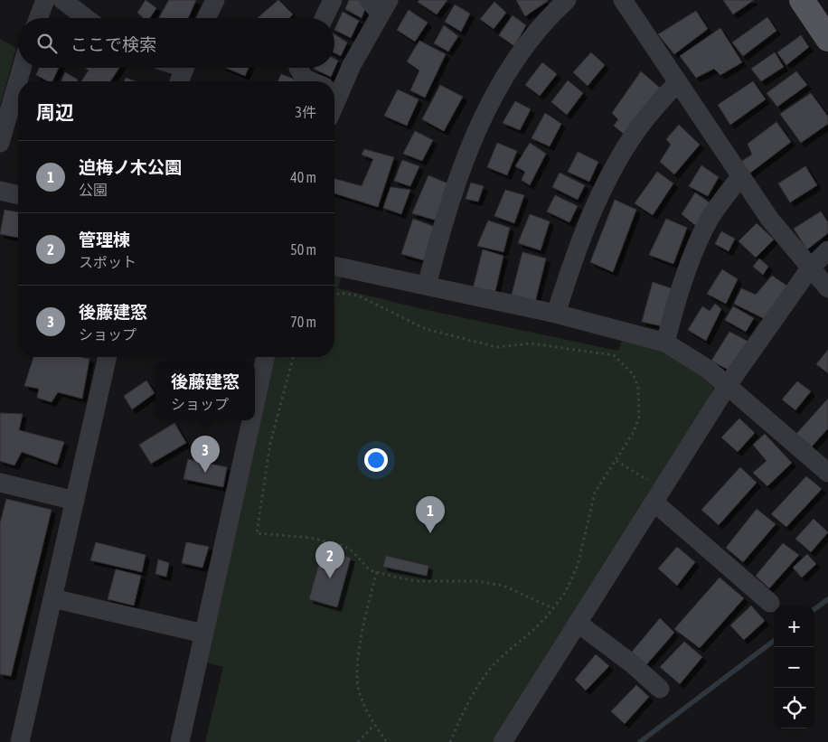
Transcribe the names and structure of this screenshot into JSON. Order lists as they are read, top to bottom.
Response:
{
  "page": {
    "search": "ここで検索",
    "heading": ["周辺", "3件"],
    "list": [
      {
        "mark": "1",
        "name": "迫梅ノ木公園",
        "note": "公園",
        "value": "40 m"
      },
      {
        "mark": "2",
        "name": "管理棟",
        "note": "スポット",
        "value": "50 m"
      },
      {
        "mark": "3",
        "name": "後藤建窓",
        "note": "ショップ",
        "value": "70 m"
      }
    ],
    "popup": ["後藤建窓", "ショップ"],
    "pins": ["3", "1", "2"],
    "map_buttons": ["+", "−"]
  }
}
